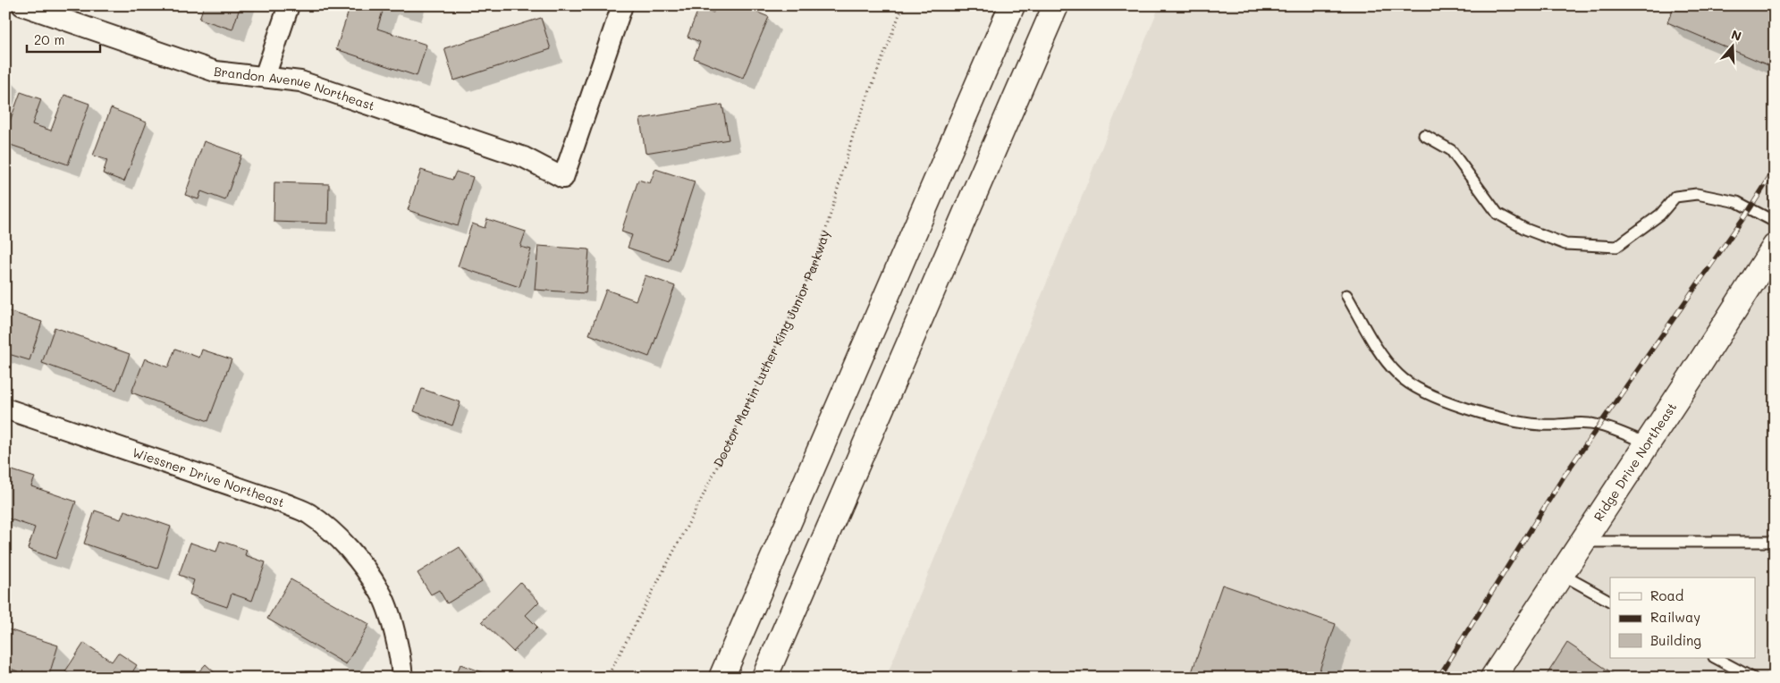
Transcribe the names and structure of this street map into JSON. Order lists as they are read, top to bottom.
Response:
{
  "streets": {
    "main road": ["Ridge Drive Northeast"],
    "street": ["Brandon Avenue Northeast", "Wiessner Drive Northeast"],
    "path": ["Doctor Martin Luther King Junior Parkway"]
  },
  "legend": ["Road", "Railway", "Building"],
  "scale_bar": "20 m",
  "north": "top"
}
